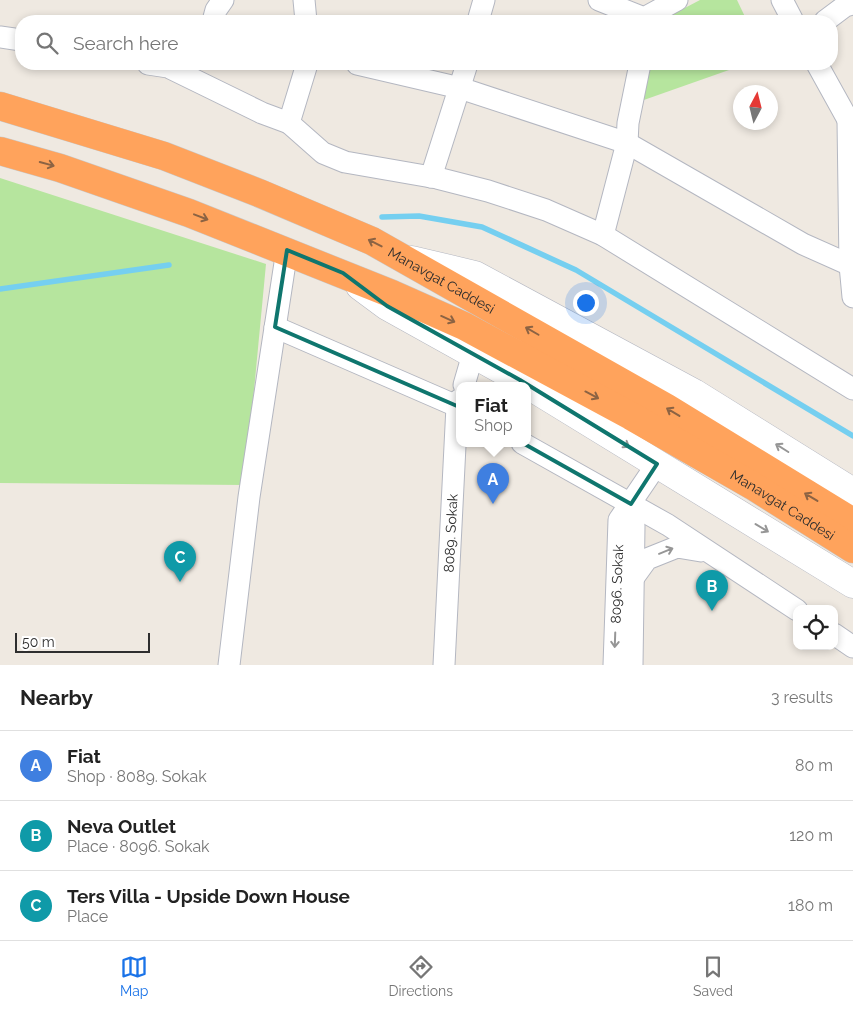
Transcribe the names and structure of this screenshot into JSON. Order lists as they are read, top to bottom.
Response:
{
  "streets": {
    "highway": ["Manavgat Caddesi"],
    "street": ["8089. Sokak", "8096. Sokak"]
  },
  "scale_bar": "50 m",
  "north": "top",
  "page": {
    "search": "Search here",
    "popup": ["Fiat", "Shop"],
    "pins": ["A", "C", "B"],
    "scale": "50 m",
    "heading": ["Nearby", "3 results"],
    "list": [
      {
        "mark": "A",
        "name": "Fiat",
        "note": "Shop · 8089. Sokak",
        "value": "80 m"
      },
      {
        "mark": "B",
        "name": "Neva Outlet",
        "note": "Place · 8096. Sokak",
        "value": "120 m"
      },
      {
        "mark": "C",
        "name": "Ters Villa - Upside Down House",
        "note": "Place",
        "value": "180 m"
      }
    ],
    "nav": ["Map", "Directions", "Saved"]
  }
}
